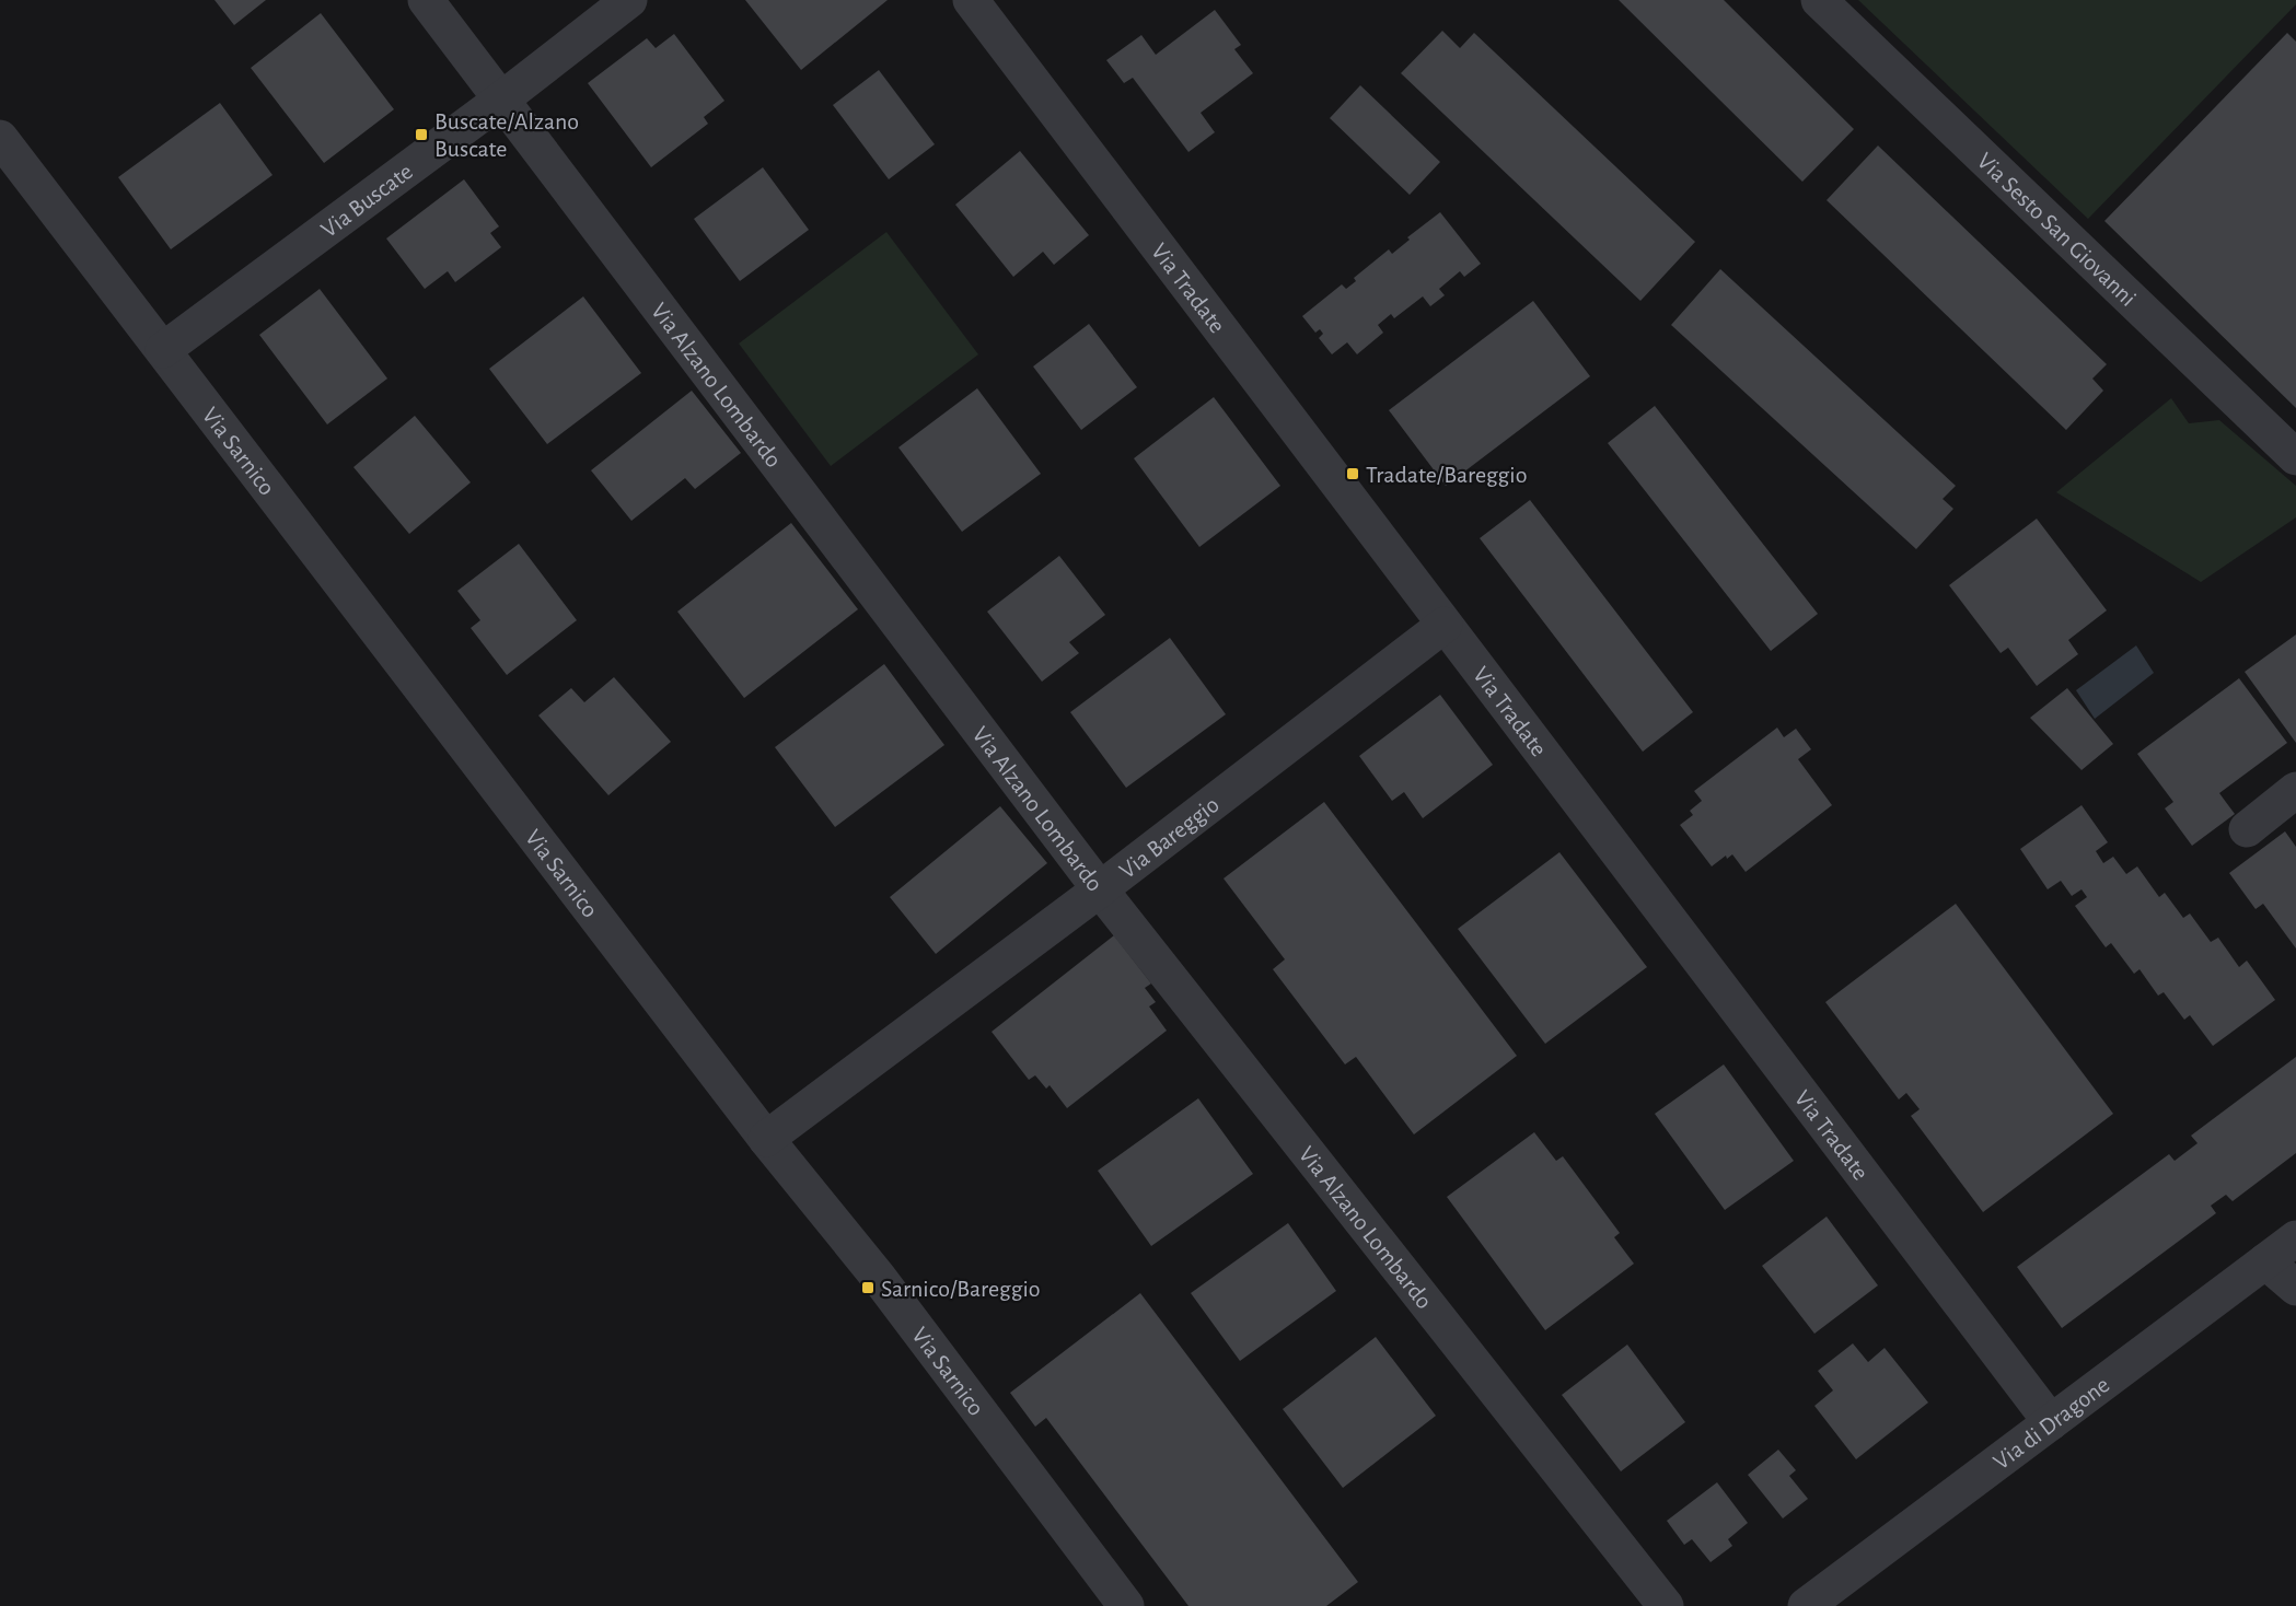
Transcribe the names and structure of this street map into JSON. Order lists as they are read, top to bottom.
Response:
{
  "streets": {
    "street": [
      "Via Buscate",
      "Via Sesto San Giovanni",
      "Via Tradate",
      "Via Alzano Lombardo",
      "Via Sarnico",
      "Via Bareggio",
      "Via di Dragone"
    ]
  },
  "crossings": [
    ["Via Buscate", "Via Alzano Lombardo"],
    ["Via Buscate", "Via Sarnico"],
    ["Via Tradate", "Via Bareggio"],
    ["Via Tradate", "Via di Dragone"],
    ["Via Alzano Lombardo", "Via Bareggio"],
    ["Via Sarnico", "Via Bareggio"]
  ],
  "places": {
    "transit": ["Buscate/Alzano Buscate", "Tradate/Bareggio", "Sarnico/Bareggio"]
  }
}
